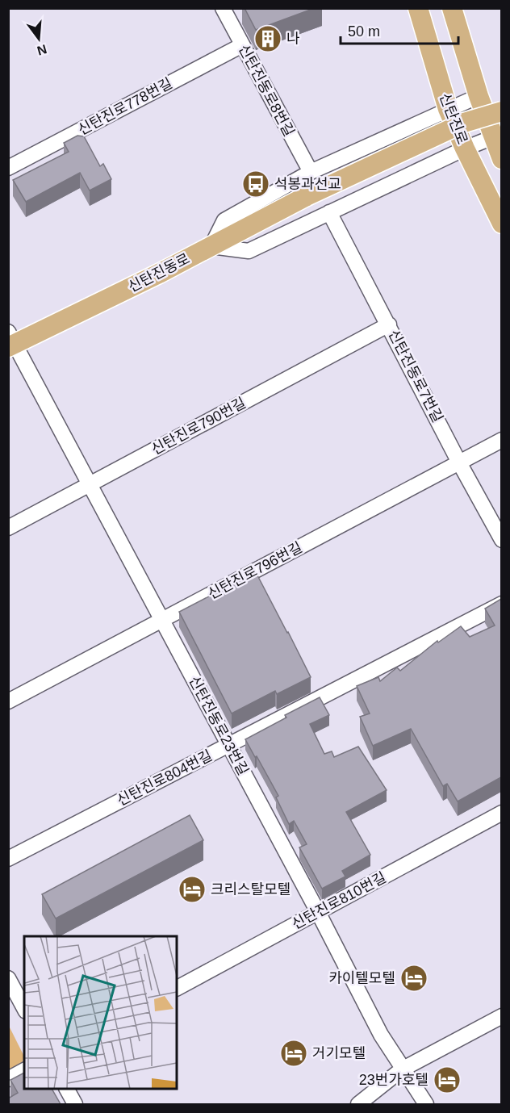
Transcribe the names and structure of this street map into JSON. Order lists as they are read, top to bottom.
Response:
{
  "streets": {
    "main road": ["신탄진로", "신탄진동로"],
    "street": [
      "신탄진동로8번길",
      "신탄진로778번길",
      "신탄진동로7번길",
      "신탄진로790번길",
      "신탄진로796번길",
      "신탄진동로23번길",
      "신탄진로804번길",
      "신탄진로810번길"
    ]
  },
  "crossings": [
    ["신탄진동로8번길", "신탄진로778번길"],
    ["신탄진동로", "신탄진동로23번길"],
    ["신탄진동로7번길", "신탄진로790번길"],
    ["신탄진동로7번길", "신탄진로796번길"],
    ["신탄진로790번길", "신탄진동로23번길"],
    ["신탄진로796번길", "신탄진동로23번길"],
    ["신탄진동로23번길", "신탄진로804번길"],
    ["신탄진동로23번길", "신탄진로810번길"]
  ],
  "places": {
    "building": ["나"],
    "bus stop": ["석봉과선교"],
    "hotel": [
      "크리스탈모텔",
      "카이텔모텔",
      "거기모텔",
      "23번가호텔"
    ]
  },
  "scale_bar": "50 m",
  "north": "bottom"
}
